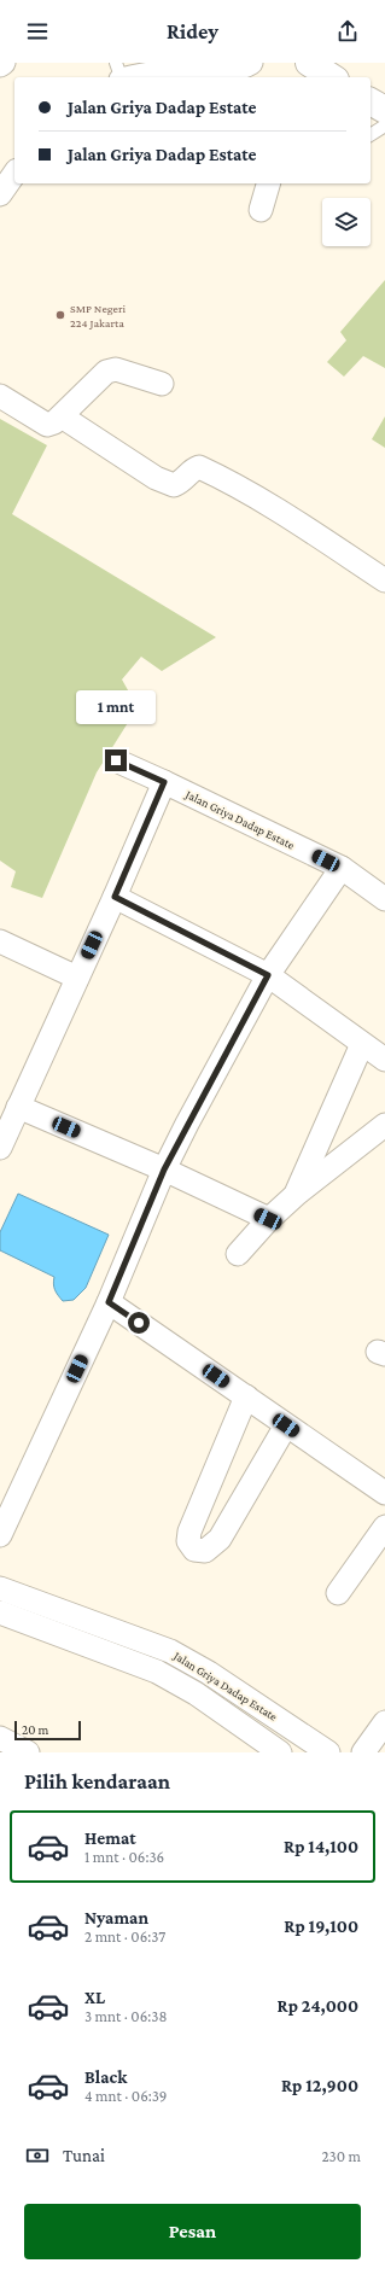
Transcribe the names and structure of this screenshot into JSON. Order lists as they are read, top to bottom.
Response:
{
  "streets": {
    "street": ["Jalan Griya Dadap Estate"]
  },
  "places": ["SMP Negeri 224 Jakarta"],
  "scale_bar": "20 m",
  "page": {
    "header": "Ridey",
    "banner": ["Jalan Griya Dadap Estate", "Jalan Griya Dadap Estate"],
    "bubble": "1 mnt",
    "scale": "20 m",
    "heading": "Pilih kendaraan",
    "list": [
      {
        "name": "Hemat",
        "note": "1 mnt · 06:36",
        "value": "Rp 14,100"
      },
      {
        "name": "Nyaman",
        "note": "2 mnt · 06:37",
        "value": "Rp 19,100"
      },
      {
        "name": "XL",
        "note": "3 mnt · 06:38",
        "value": "Rp 24,000"
      },
      {
        "name": "Black",
        "note": "4 mnt · 06:39",
        "value": "Rp 12,900"
      }
    ],
    "pay": ["Tunai", "230 m"],
    "buttons": "Pesan"
  }
}
